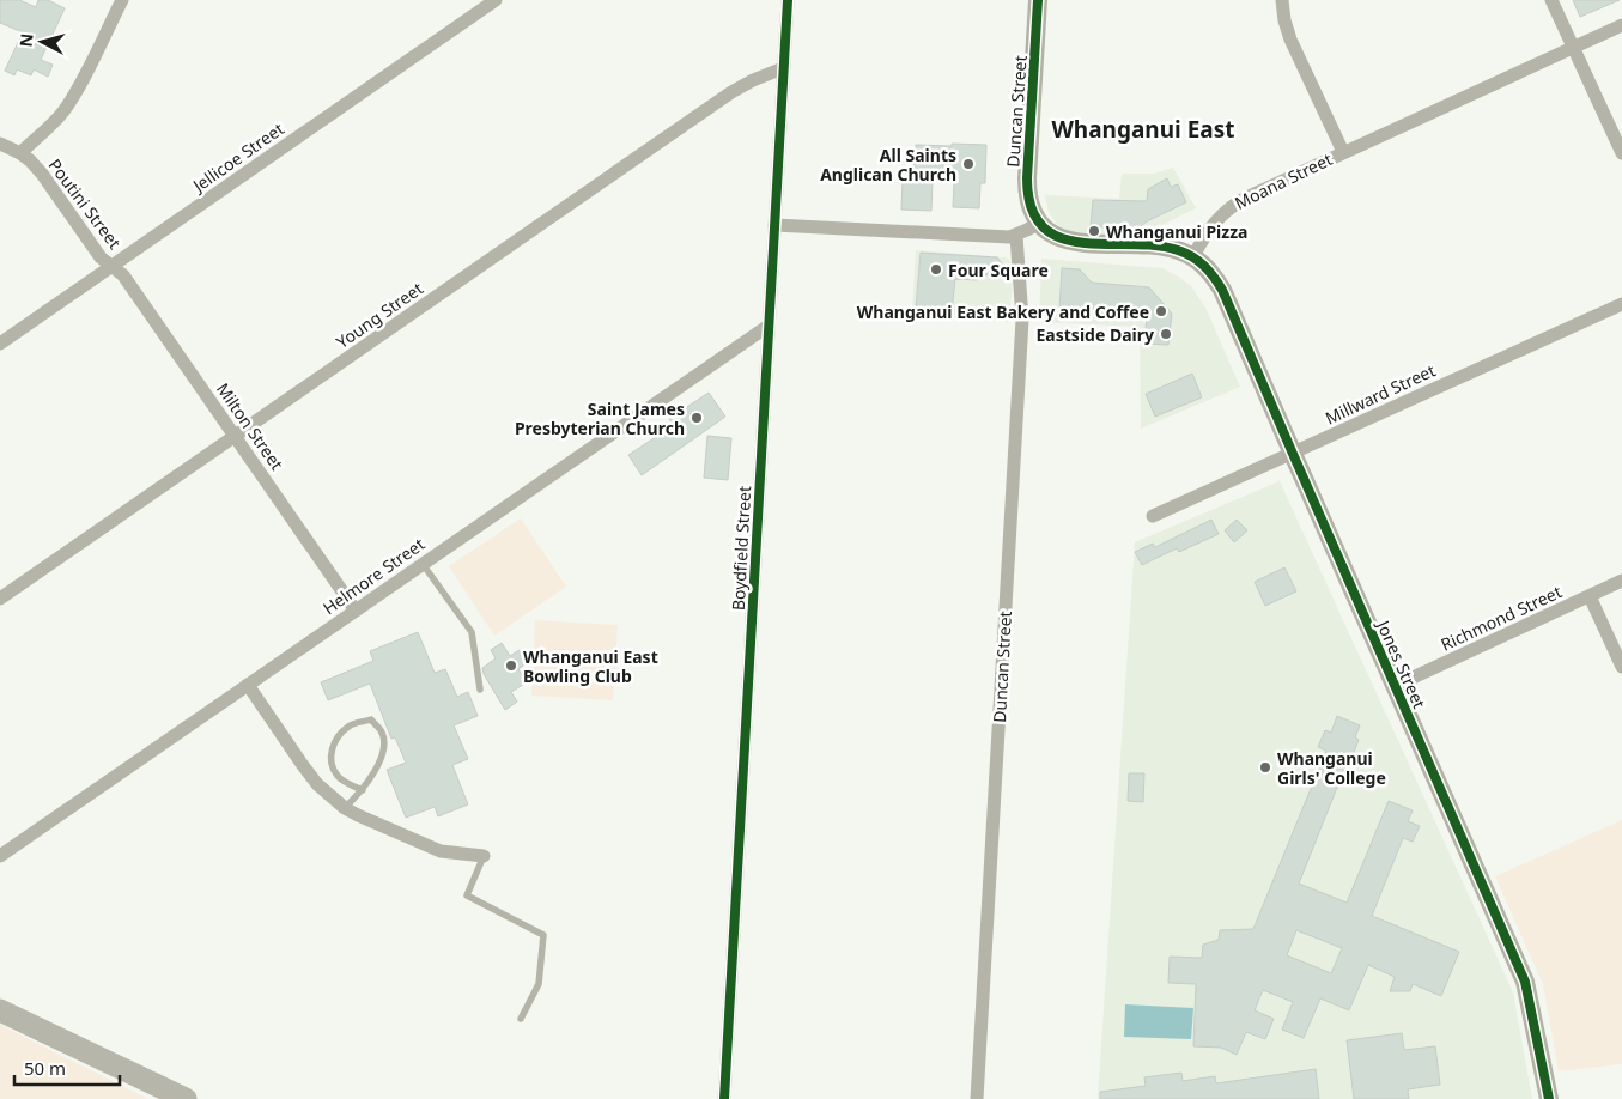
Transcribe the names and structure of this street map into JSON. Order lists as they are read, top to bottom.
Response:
{
  "streets": {
    "main road": ["Duncan Street", "Jones Street"],
    "street": [
      "Jellicoe Street",
      "Moana Street",
      "Poutini Street",
      "Young Street",
      "Millward Street",
      "Milton Street",
      "Boydfield Street",
      "Helmore Street",
      "Richmond Street"
    ]
  },
  "crossings": [
    ["Jellicoe Street", "Poutini Street"],
    ["Jellicoe Street", "Milton Street"],
    ["Moana Street", "Jones Street"],
    ["Poutini Street", "Milton Street"],
    ["Young Street", "Milton Street"],
    ["Young Street", "Boydfield Street"],
    ["Millward Street", "Jones Street"],
    ["Milton Street", "Helmore Street"],
    ["Boydfield Street", "Helmore Street"],
    ["Richmond Street", "Jones Street"]
  ],
  "districts": ["Whanganui East"],
  "places": [
    "All Saints Anglican Church",
    "Whanganui Pizza",
    "Four Square",
    "Whanganui East Bakery and Coffee",
    "Eastside Dairy",
    "Saint James Presbyterian Church",
    "Whanganui East Bowling Club",
    "Whanganui Girls' College"
  ],
  "scale_bar": "50 m",
  "north": "left"
}
